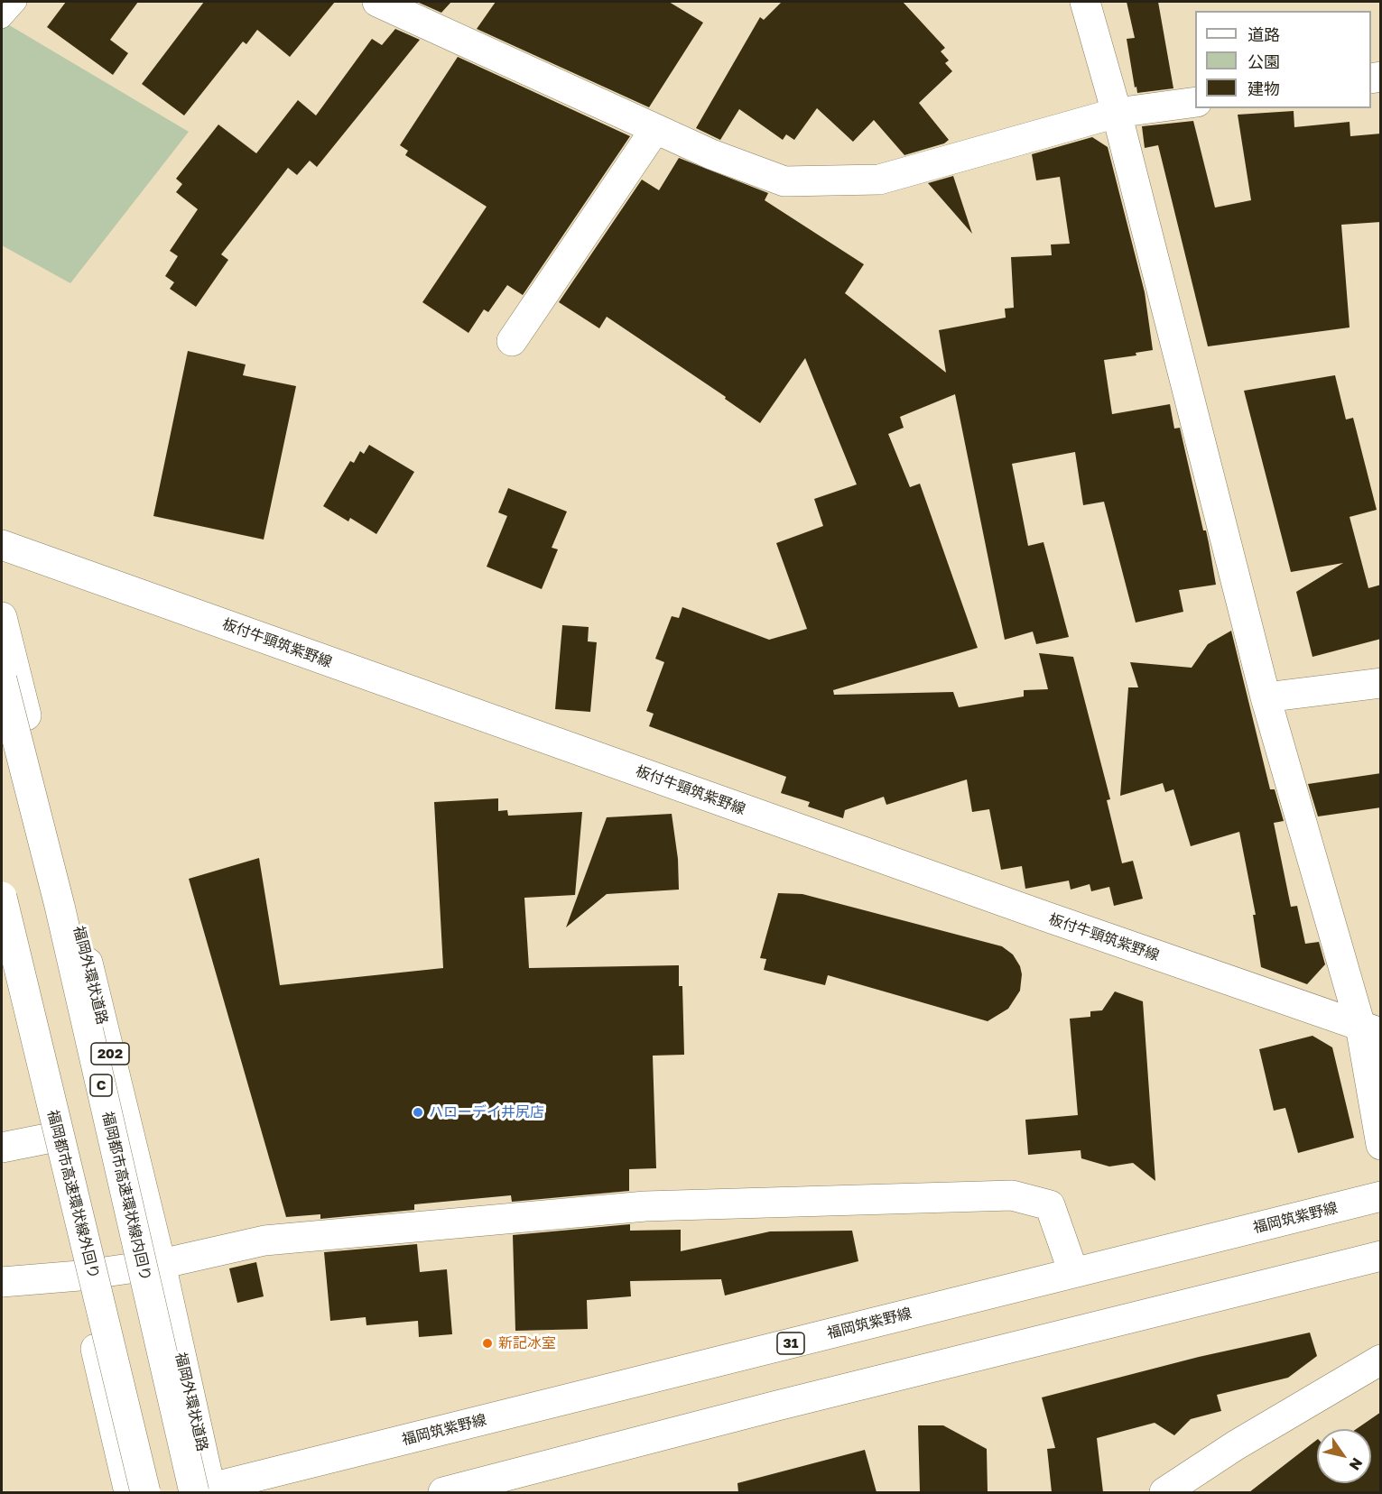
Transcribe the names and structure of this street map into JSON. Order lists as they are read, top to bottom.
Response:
{
  "streets": {
    "main road": [
      "板付牛頸筑紫野線",
      "福岡外環状道路",
      "202",
      "C",
      "福岡都市高速環状線外回り",
      "福岡都市高速環状線内回り",
      "福岡筑紫野線",
      "31"
    ]
  },
  "crossings": [
    ["福岡外環状道路", "福岡都市高速環状線内回り"],
    ["福岡外環状道路", "福岡筑紫野線"],
    ["福岡都市高速環状線内回り", "福岡筑紫野線"]
  ],
  "places": ["ハローデイ井尻店", "新記冰室"],
  "legend": ["道路", "公園", "建物"],
  "north": "bottom right"
}
